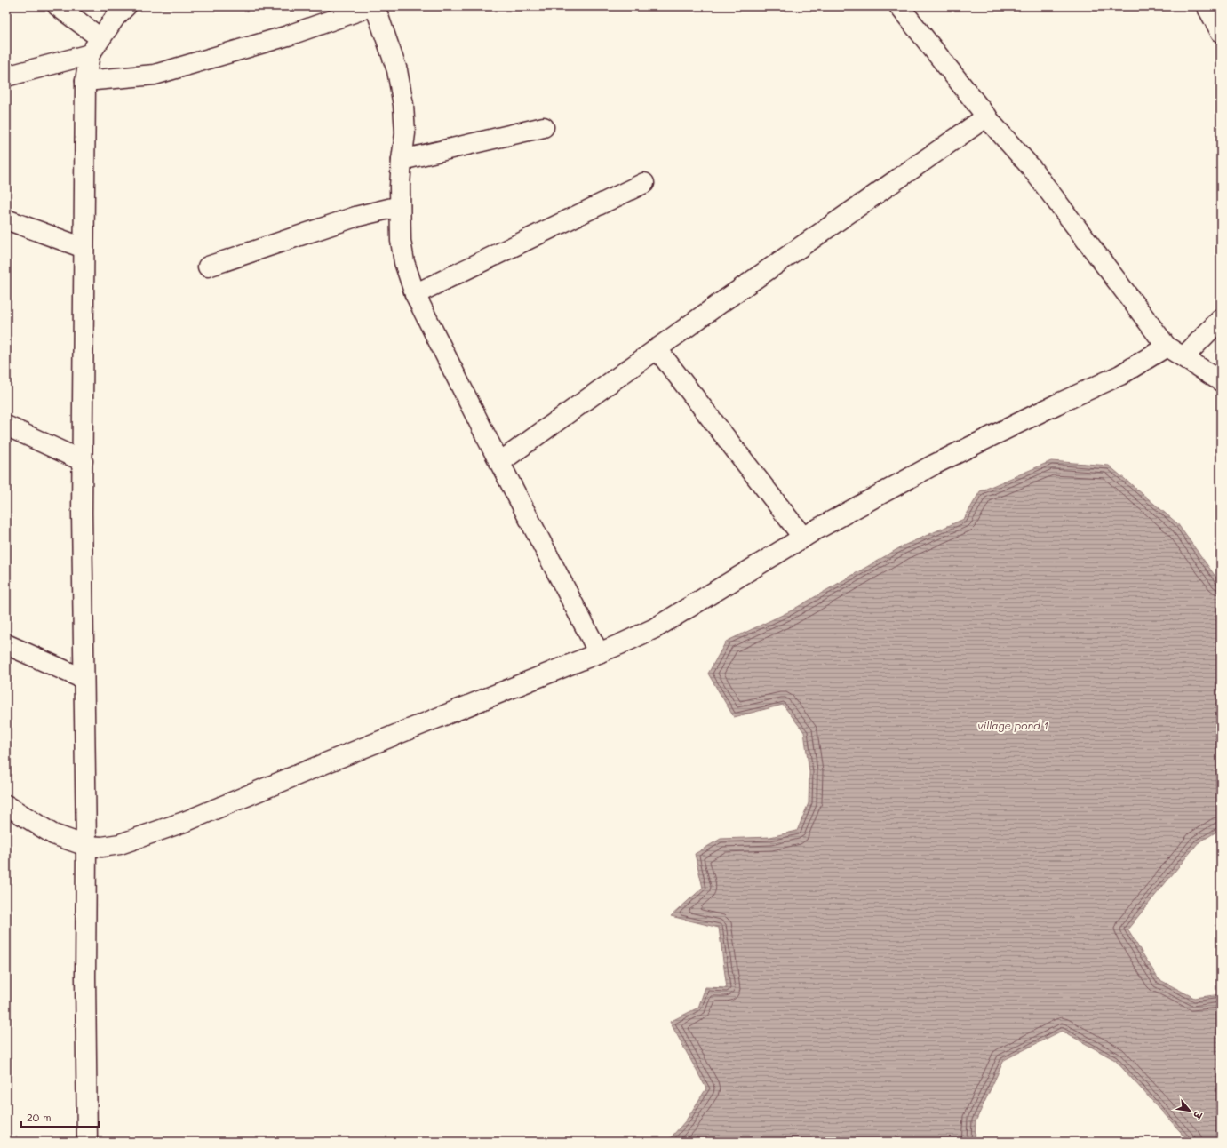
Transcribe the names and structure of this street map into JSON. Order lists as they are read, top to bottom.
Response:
{
  "water": ["village pond 1"],
  "scale_bar": "20 m",
  "north": "bottom right"
}
